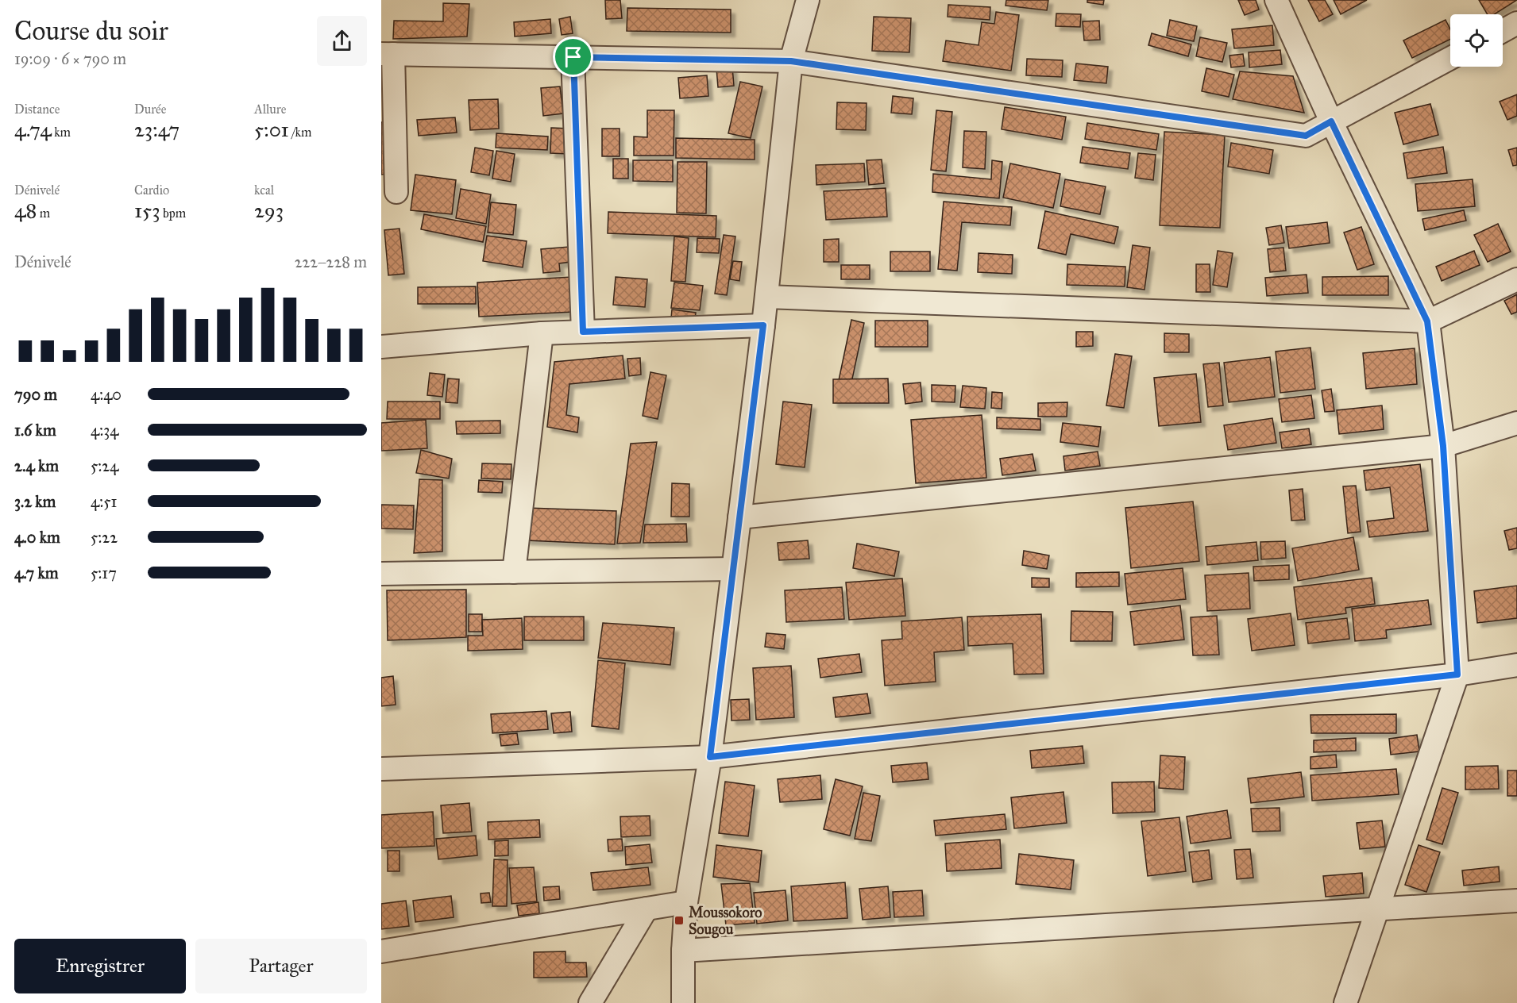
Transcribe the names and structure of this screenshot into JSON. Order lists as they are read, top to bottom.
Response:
{
  "places": {
    "transit": ["Moussokoro Sougou"]
  },
  "page": {
    "heading": ["Course du soir", "19:09 · 6 × 790 m"],
    "stats": [
      ["Distance", "4.74 km"],
      ["Durée", "23:47"],
      ["Allure", "5:01 /km"],
      ["Dénivelé", "48 m"],
      ["Cardio", "153 bpm"],
      ["kcal", "293"]
    ],
    "chart": ["Dénivelé", "222–228 m"],
    "list": [
      {
        "name": "790 m",
        "note": "4:40"
      },
      {
        "name": "1.6 km",
        "note": "4:34"
      },
      {
        "name": "2.4 km",
        "note": "5:24"
      },
      {
        "name": "3.2 km",
        "note": "4:51"
      },
      {
        "name": "4.0 km",
        "note": "5:22"
      },
      {
        "name": "4.7 km",
        "note": "5:17"
      }
    ],
    "buttons": ["Enregistrer", "Partager"]
  }
}
